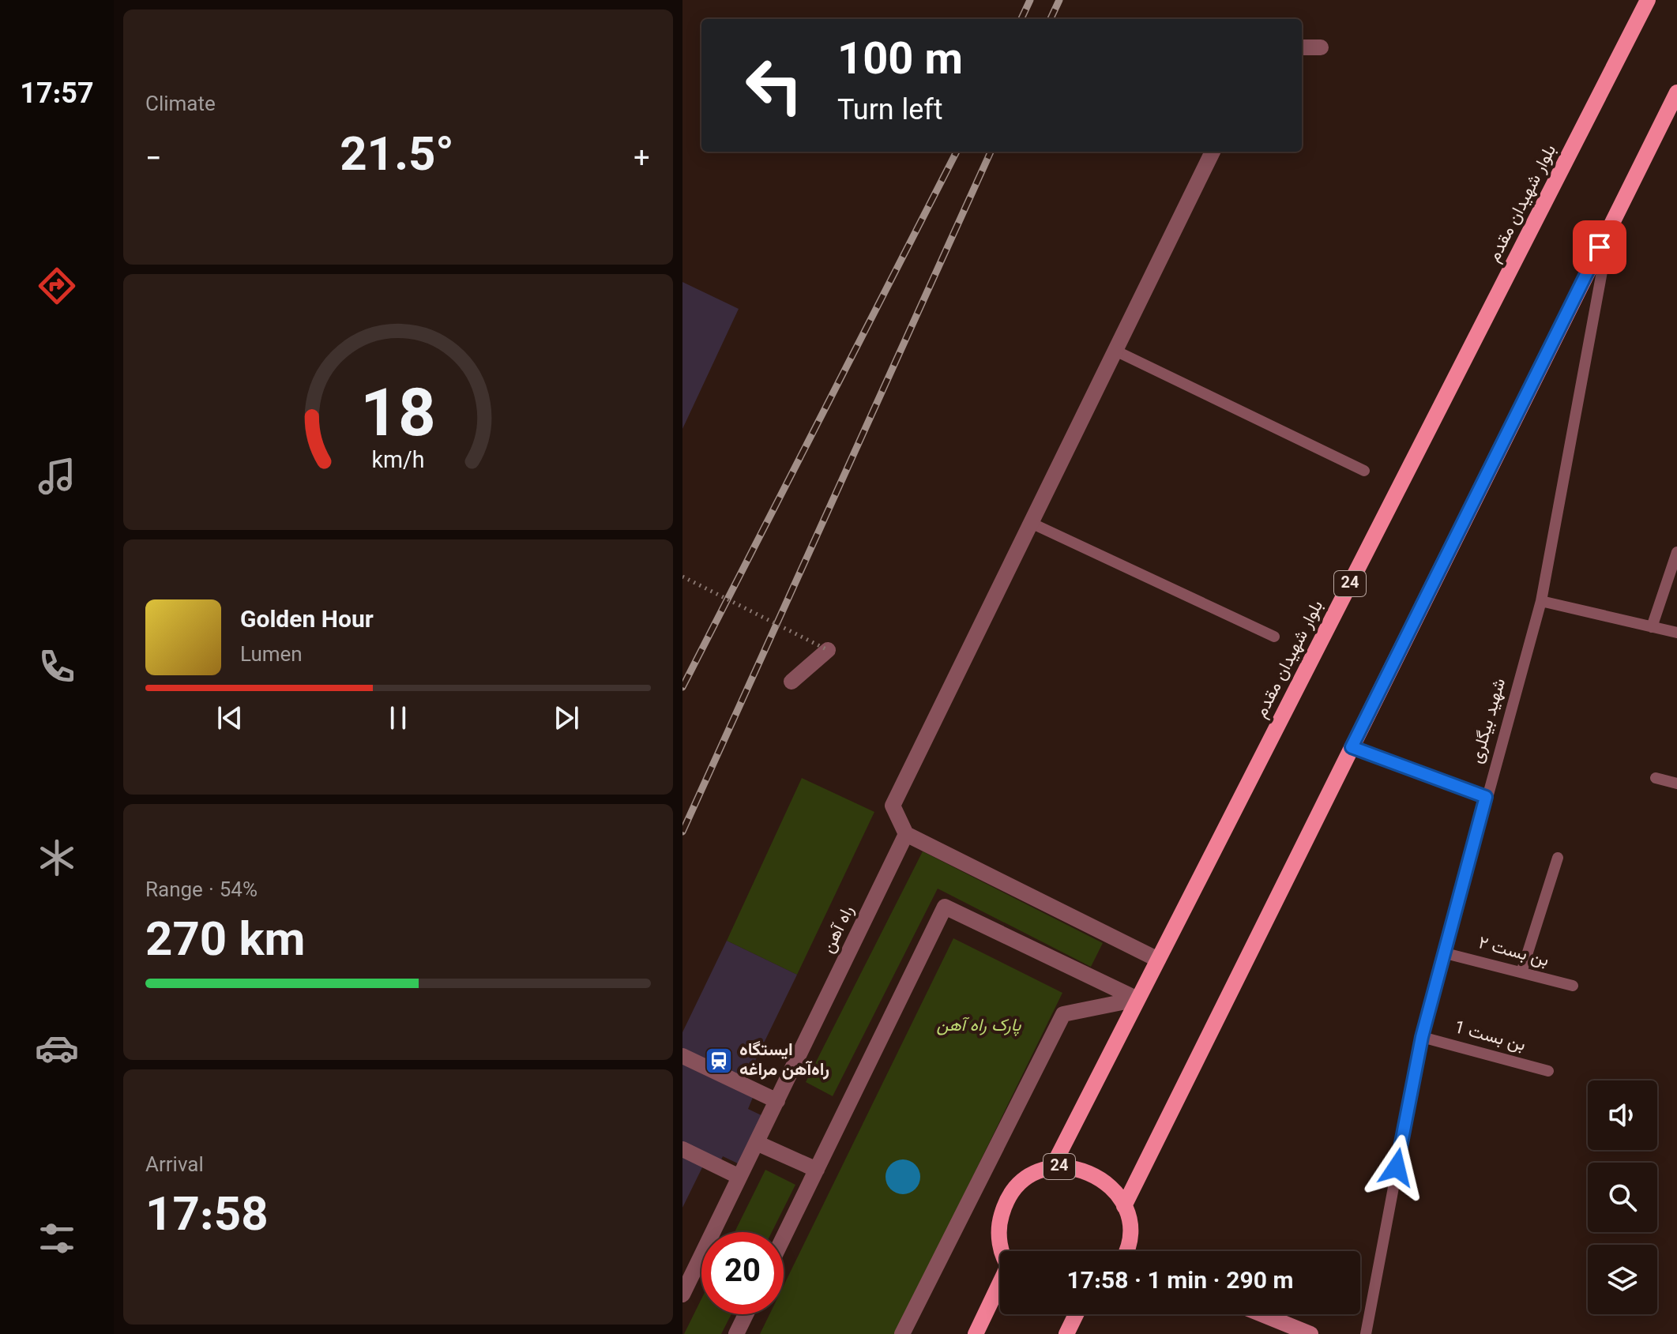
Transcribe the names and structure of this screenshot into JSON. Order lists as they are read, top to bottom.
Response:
{
  "streets": {
    "main road": ["بلوار شهیدان مقدم", "24"],
    "street": ["راه آهن"],
    "lane": ["شهید بیگلری", "بن بست ۲", "بن بست 1"]
  },
  "crossings": [
    ["بلوار شهیدان مقدم", "24"],
    ["شهید بیگلری", "بن بست ۲"],
    ["شهید بیگلری", "بن بست 1"]
  ],
  "parks": ["پارک راه آهن"],
  "places": {
    "station": ["ایستگاه راه‌آهن مراغه"]
  },
  "page": {
    "tabs": "17:57",
    "tile": [
      "Climate",
      ["Range · 54%", "270 km"],
      ["Arrival", "17:58"]
    ],
    "turn": ["100 m", "Turn left"],
    "heat": ["−", "21.5°", "+"],
    "song": ["Golden Hour", "Lumen"],
    "limit": "20",
    "trip": "17:58 · 1 min · 290 m",
    "gauge": ["18", "km/h"]
  }
}
